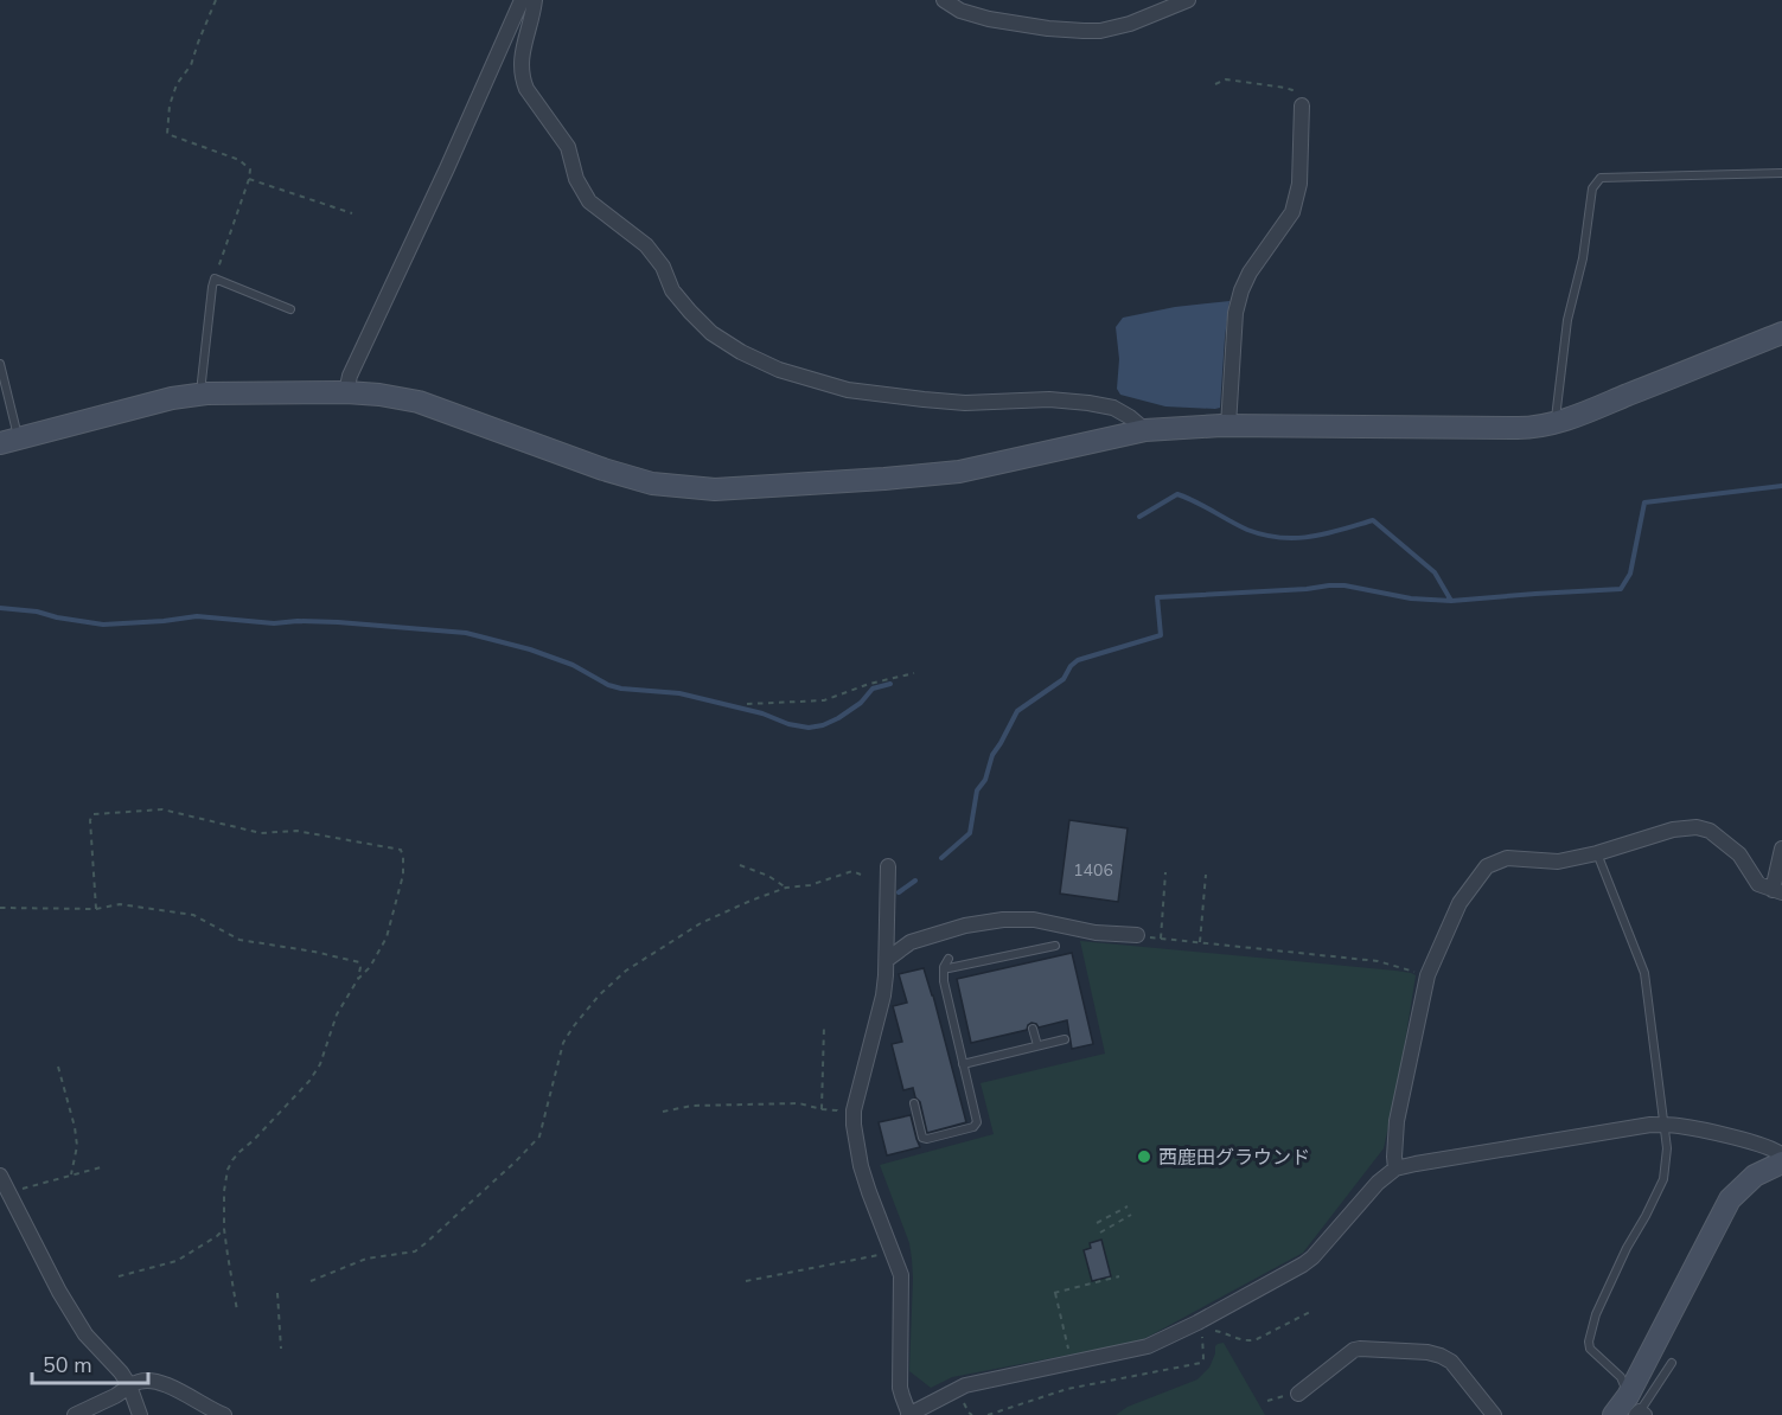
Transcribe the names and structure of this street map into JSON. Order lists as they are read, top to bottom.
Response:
{
  "places": ["西鹿田グラウンド"],
  "house_numbers": ["1406"],
  "scale_bar": "50 m"
}
